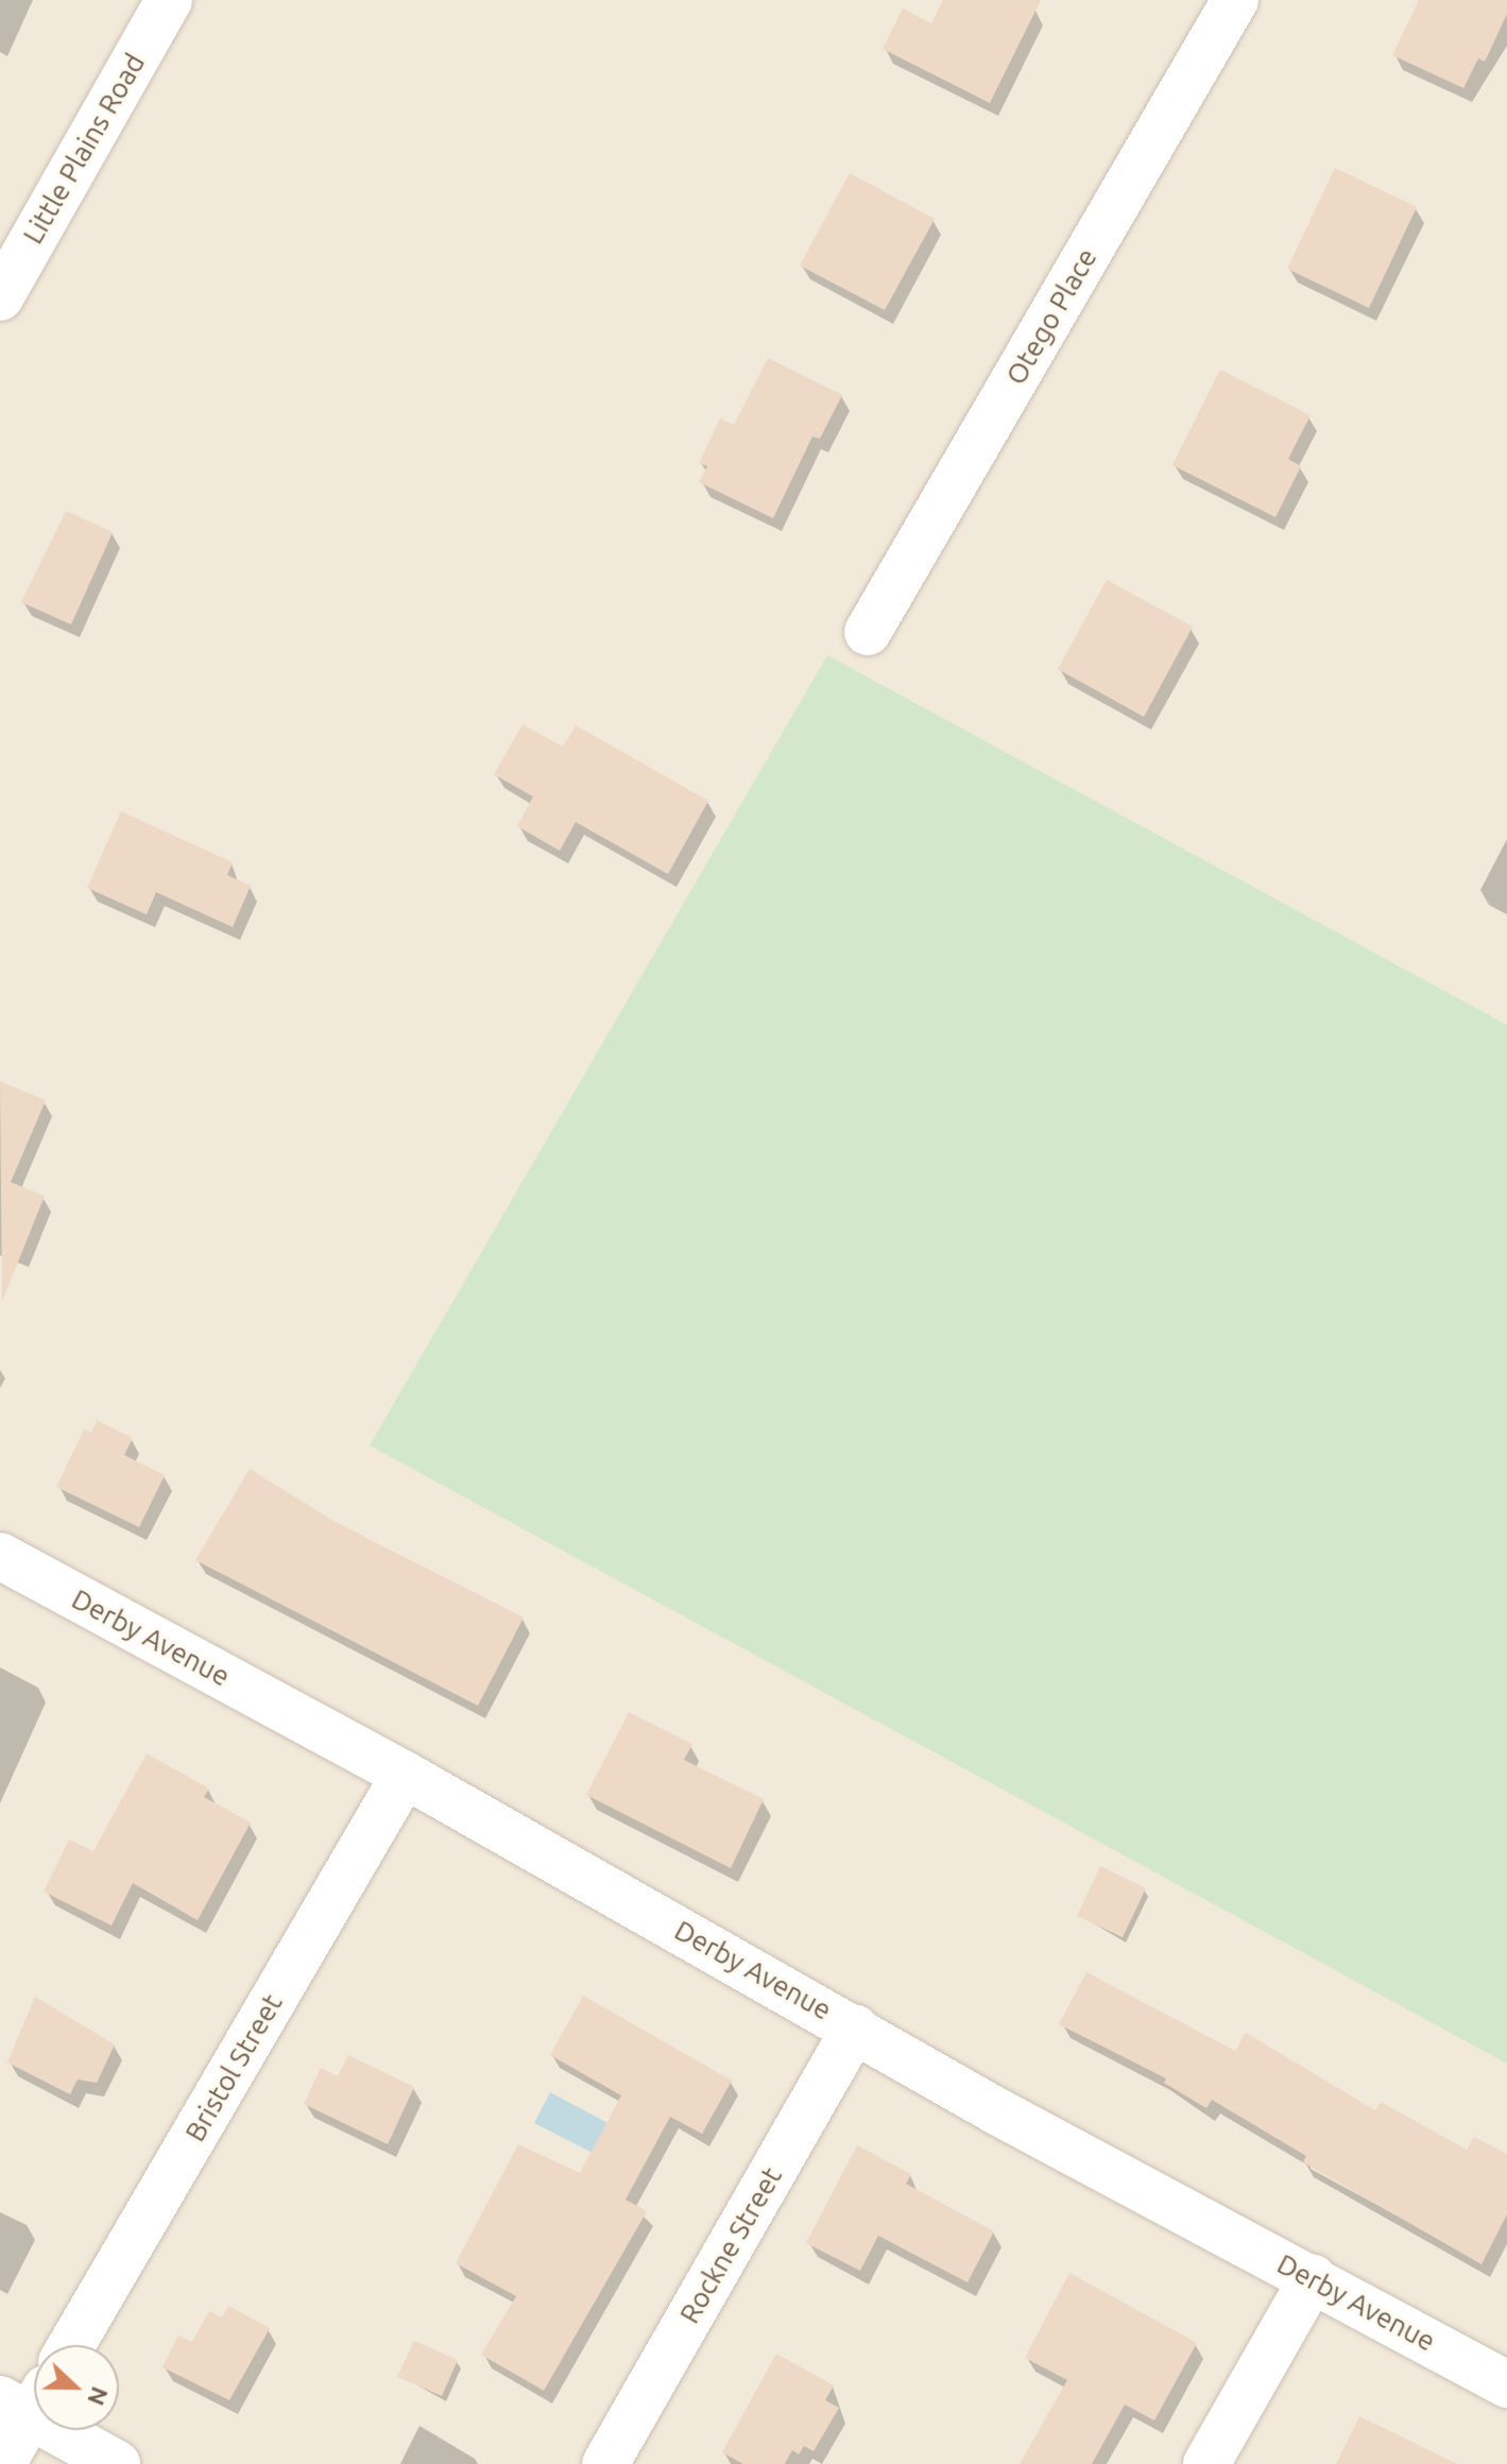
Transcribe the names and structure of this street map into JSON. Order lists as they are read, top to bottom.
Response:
{
  "streets": {
    "street": [
      "Little Plains Road",
      "Otego Place",
      "Derby Avenue",
      "Bristol Street",
      "Rockne Street"
    ]
  },
  "crossings": [
    ["Derby Avenue", "Bristol Street"],
    ["Derby Avenue", "Rockne Street"]
  ],
  "north": "right"
}
